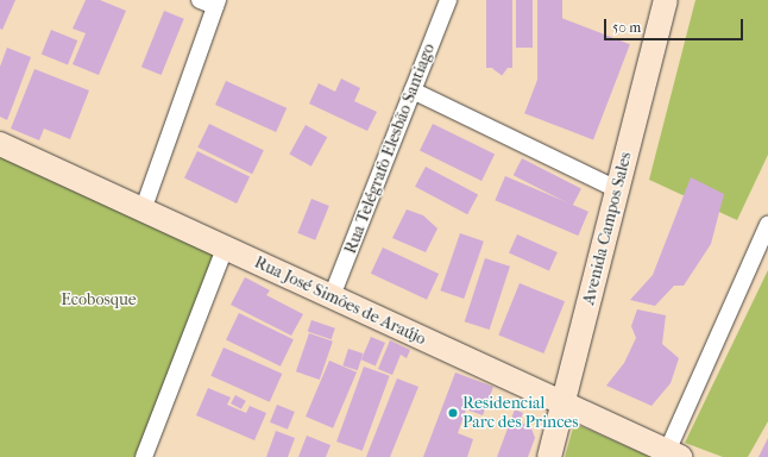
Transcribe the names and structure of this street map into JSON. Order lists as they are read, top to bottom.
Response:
{
  "streets": {
    "street": ["Rua Telégrafo Elesbão Santiago", "Avenida Campos Sales", "Rua José Simões de Araújo"]
  },
  "crossings": [
    ["Rua Telégrafo Elesbão Santiago", "Rua José Simões de Araújo"],
    ["Avenida Campos Sales", "Rua José Simões de Araújo"]
  ],
  "parks": ["Ecobosque"],
  "places": ["Residencial Parc des Princes"],
  "scale_bar": "50 m"
}
